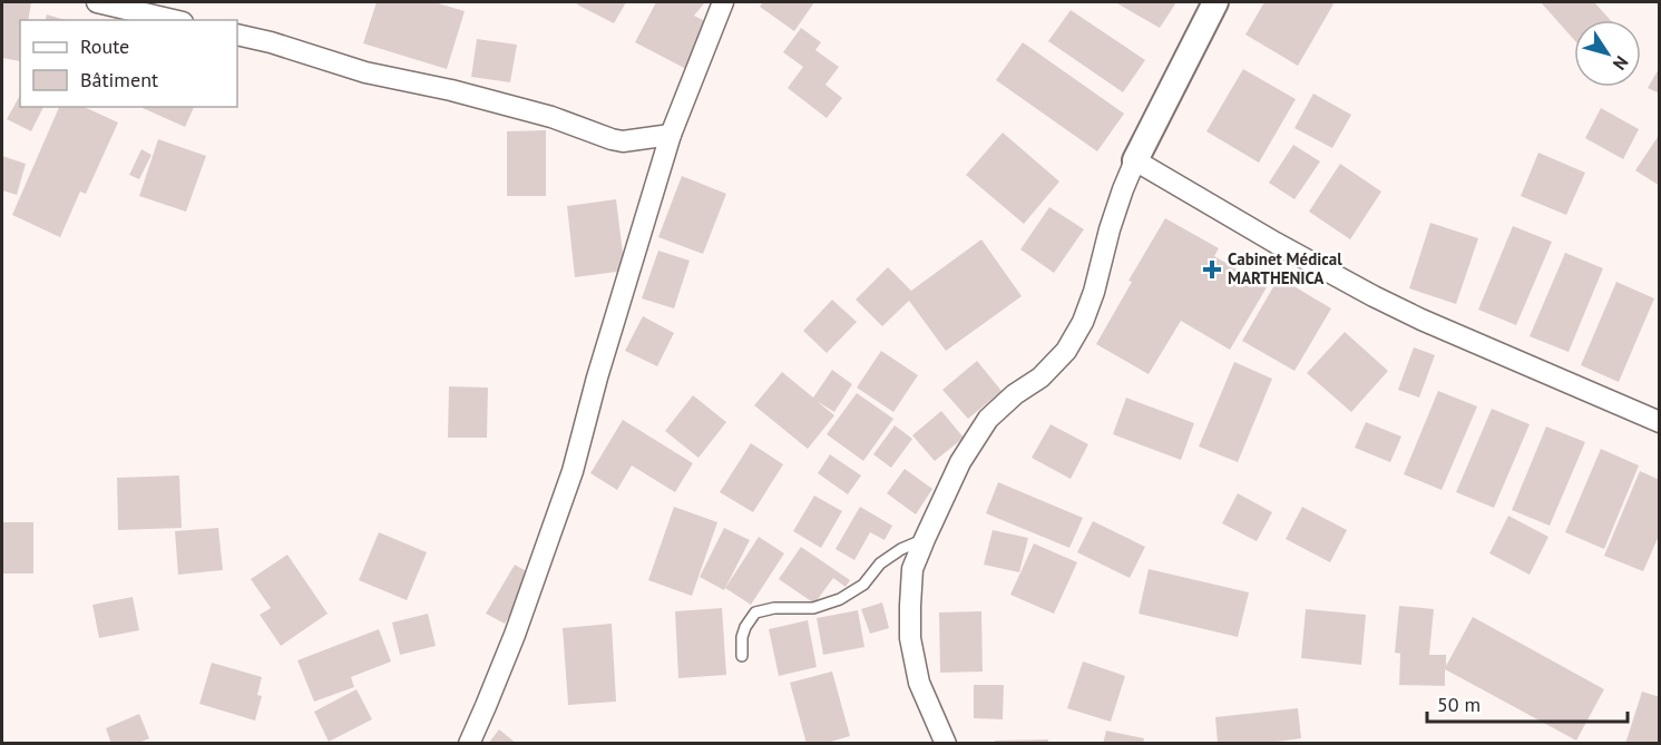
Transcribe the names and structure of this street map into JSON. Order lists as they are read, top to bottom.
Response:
{
  "places": {
    "health": ["Cabinet Médical MARTHENICA"]
  },
  "legend": ["Route", "Bâtiment"],
  "scale_bar": "50 m",
  "north": "bottom right"
}
